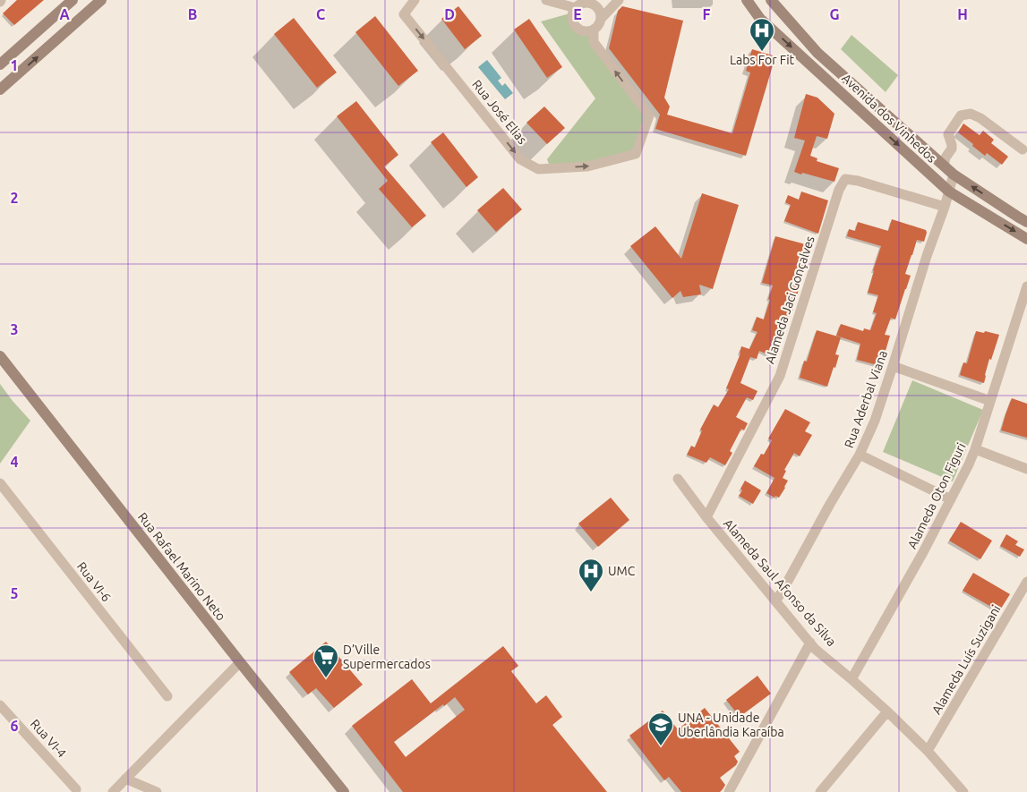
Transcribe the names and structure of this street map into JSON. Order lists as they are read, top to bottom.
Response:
{
  "streets": {
    "main road": ["Avenida dos Vinhedos", "Rua Rafael Marino Neto"],
    "street": [
      "Rua José Elias",
      "Alameda Jaci Gonçalves",
      "Rua Aderbal Viana",
      "Alameda Oton Figuri",
      "Rua VI-6",
      "Alameda Saul Afonso da Silva",
      "Alameda Luís Suzigani",
      "Rua VI-4"
    ]
  },
  "crossings": [
    ["Avenida dos Vinhedos", "Rua Aderbal Viana"],
    ["Alameda Jaci Gonçalves", "Rua Aderbal Viana"],
    ["Alameda Jaci Gonçalves", "Alameda Saul Afonso da Silva"],
    ["Rua Aderbal Viana", "Alameda Saul Afonso da Silva"],
    ["Alameda Oton Figuri", "Alameda Saul Afonso da Silva"],
    ["Alameda Saul Afonso da Silva", "Alameda Luís Suzigani"]
  ],
  "places": {
    "hospital": ["Labs For Fit", "UMC"],
    "supermarket": ["D’Ville Supermercados"],
    "school or university": ["UNA - Unidade Uberlândia Karaíba"]
  },
  "grid": {
    "columns": [
      "A",
      "B",
      "C",
      "D",
      "E",
      "F",
      "G",
      "H"
    ],
    "rows": [
      "1",
      "2",
      "3",
      "4",
      "5",
      "6"
    ]
  }
}
